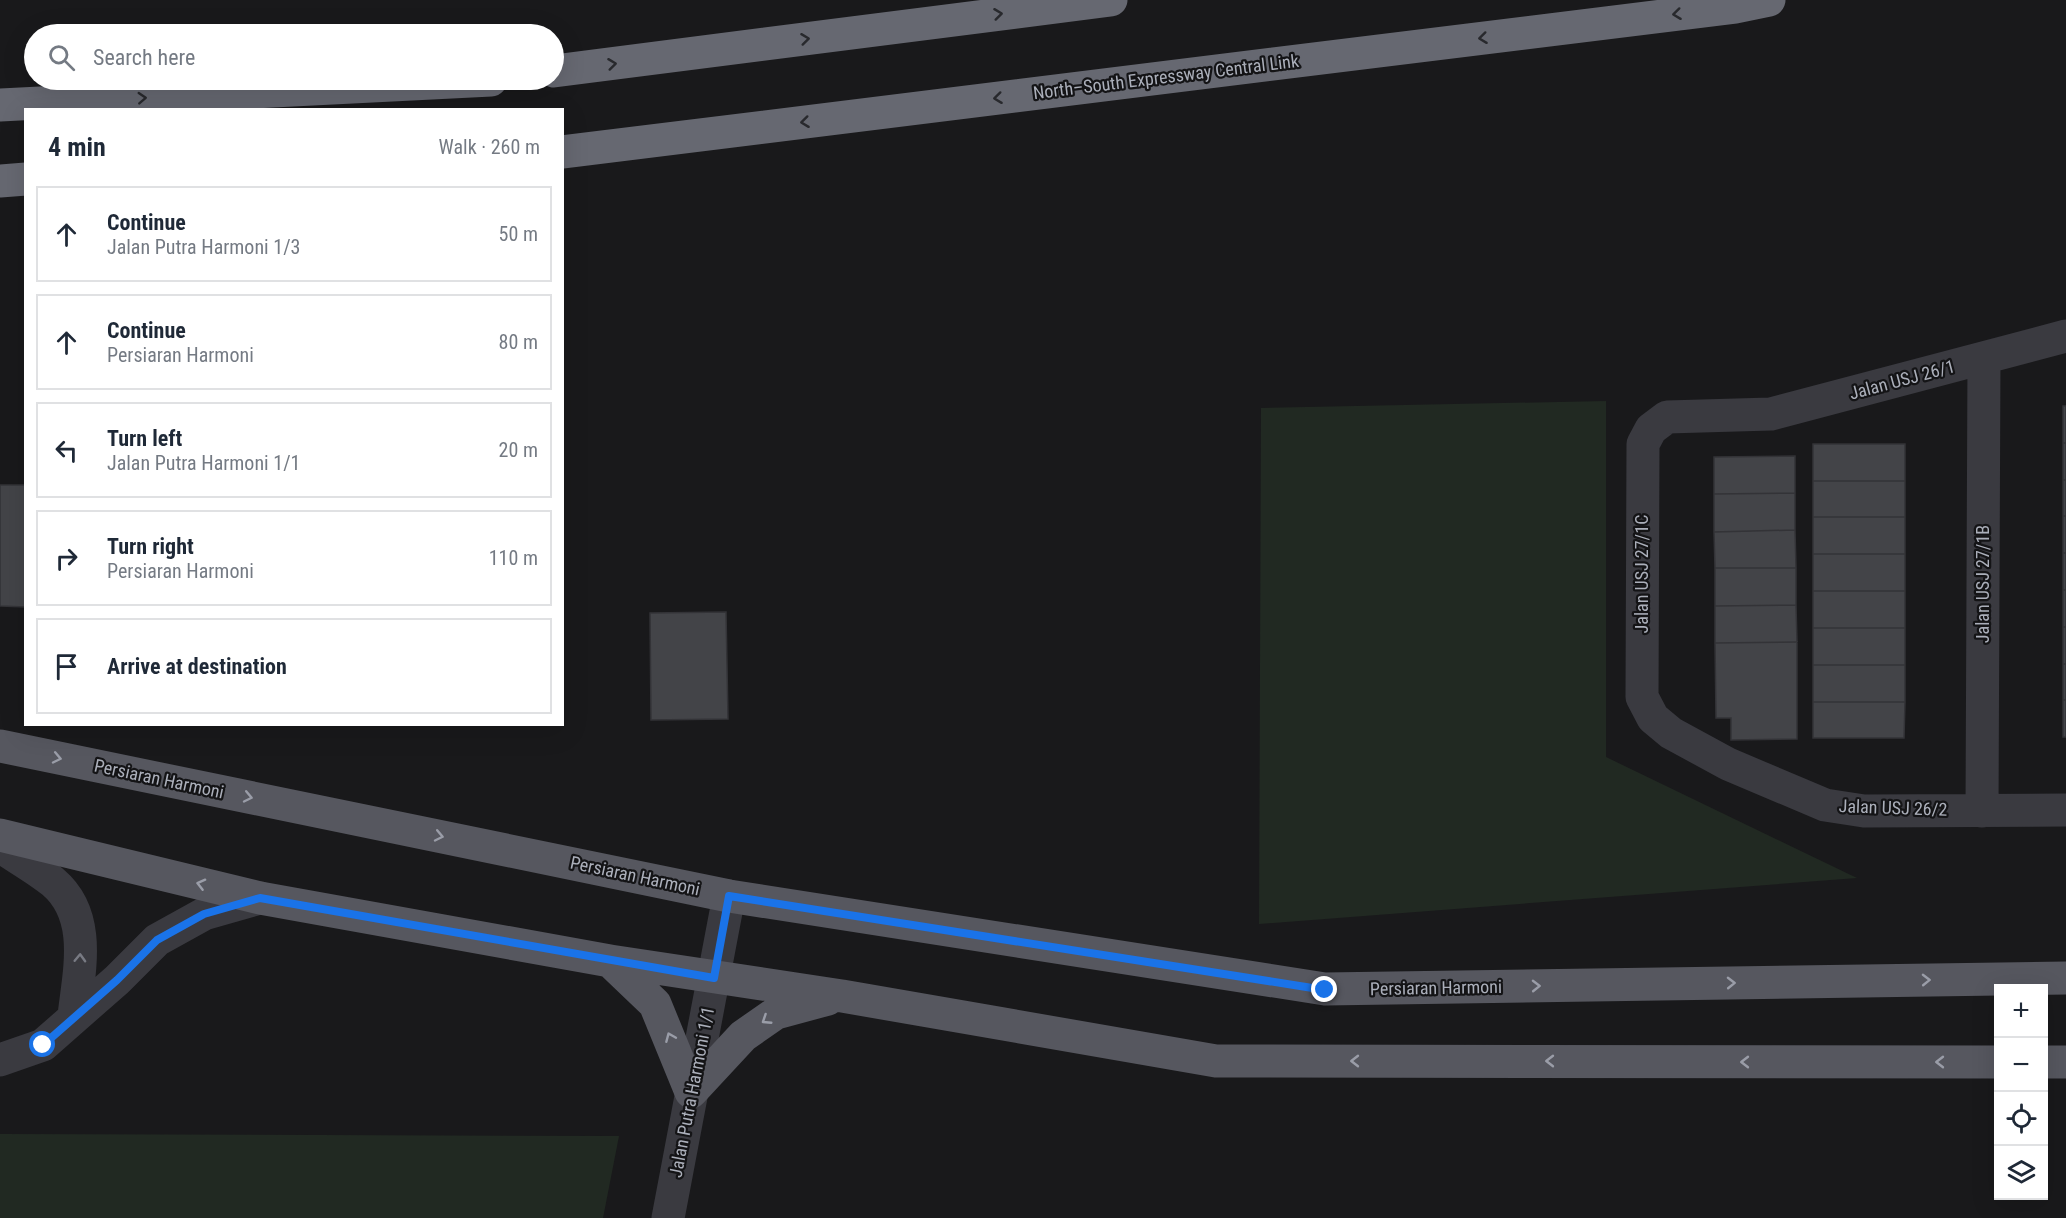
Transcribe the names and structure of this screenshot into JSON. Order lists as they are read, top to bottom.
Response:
{
  "streets": {
    "highway": ["North–South Expressway Central Link"],
    "main road": ["Persiaran Harmoni"],
    "street": [
      "Jalan USJ 26/1",
      "Jalan USJ 27/1C",
      "Jalan USJ 27/1B",
      "Jalan USJ 26/2",
      "Jalan Putra Harmoni 1/1"
    ]
  },
  "crossings": [
    ["Jalan USJ 26/1", "Jalan USJ 27/1C"],
    ["Jalan USJ 26/1", "Jalan USJ 27/1B"],
    ["Jalan USJ 27/1C", "Jalan USJ 26/2"],
    ["Jalan USJ 27/1B", "Jalan USJ 26/2"],
    ["Persiaran Harmoni", "Jalan Putra Harmoni 1/1"]
  ],
  "page": {
    "search": "Search here",
    "heading": ["4 min", "Walk · 260 m"],
    "list": [
      ["Continue", "Jalan Putra Harmoni 1/3", "50 m"],
      ["Continue", "Persiaran Harmoni", "80 m"],
      ["Turn left", "Jalan Putra Harmoni 1/1", "20 m"],
      ["Turn right", "Persiaran Harmoni", "110 m"],
      "Arrive at destination"
    ],
    "map_buttons": ["+", "−"]
  }
}
